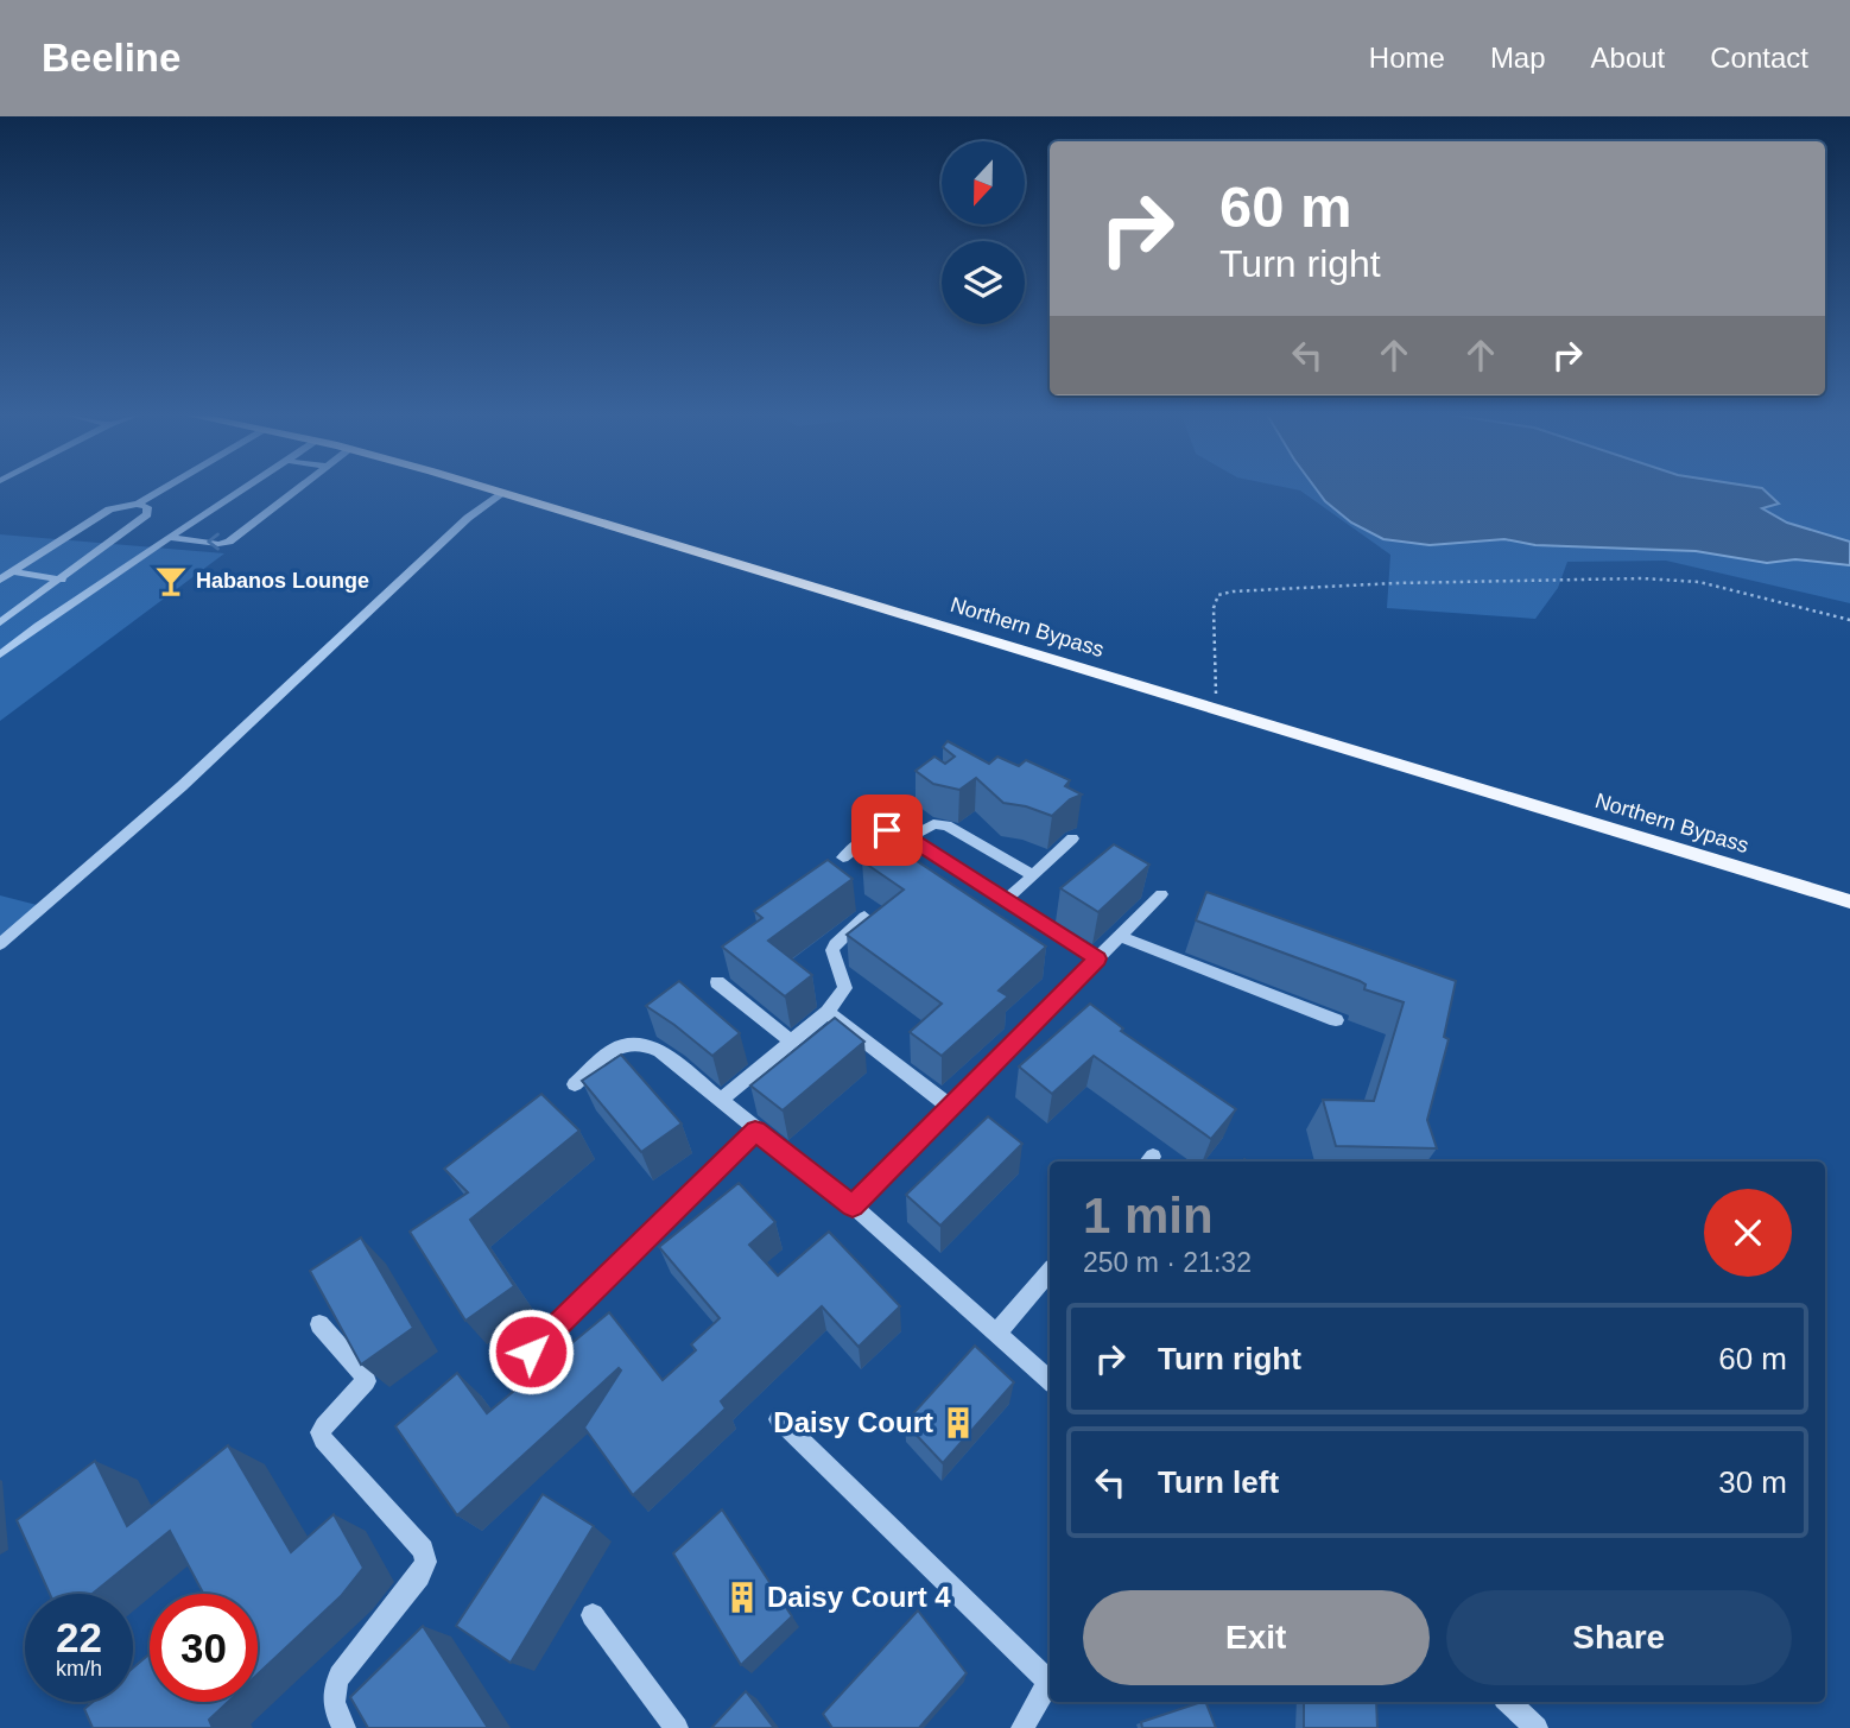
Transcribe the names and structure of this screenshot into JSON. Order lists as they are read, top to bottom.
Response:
{
  "streets": {
    "main road": ["Northern Bypass"]
  },
  "places": {
    "bar": ["Habanos Lounge"],
    "building": ["Daisy Court", "Daisy Court 4"]
  },
  "north": "bottom",
  "page": {
    "header": "Beeline",
    "nav": [
      "Home",
      "Map",
      "About",
      "Contact"
    ],
    "turn": ["60 m", "Turn right"],
    "heading": ["1 min", "250 m · 21:32"],
    "list": [
      {
        "name": "Turn right",
        "value": "60 m"
      },
      {
        "name": "Turn left",
        "value": "30 m"
      }
    ],
    "buttons": ["Exit", "Share"],
    "speed": "22 km/h",
    "limit": "30"
  }
}
